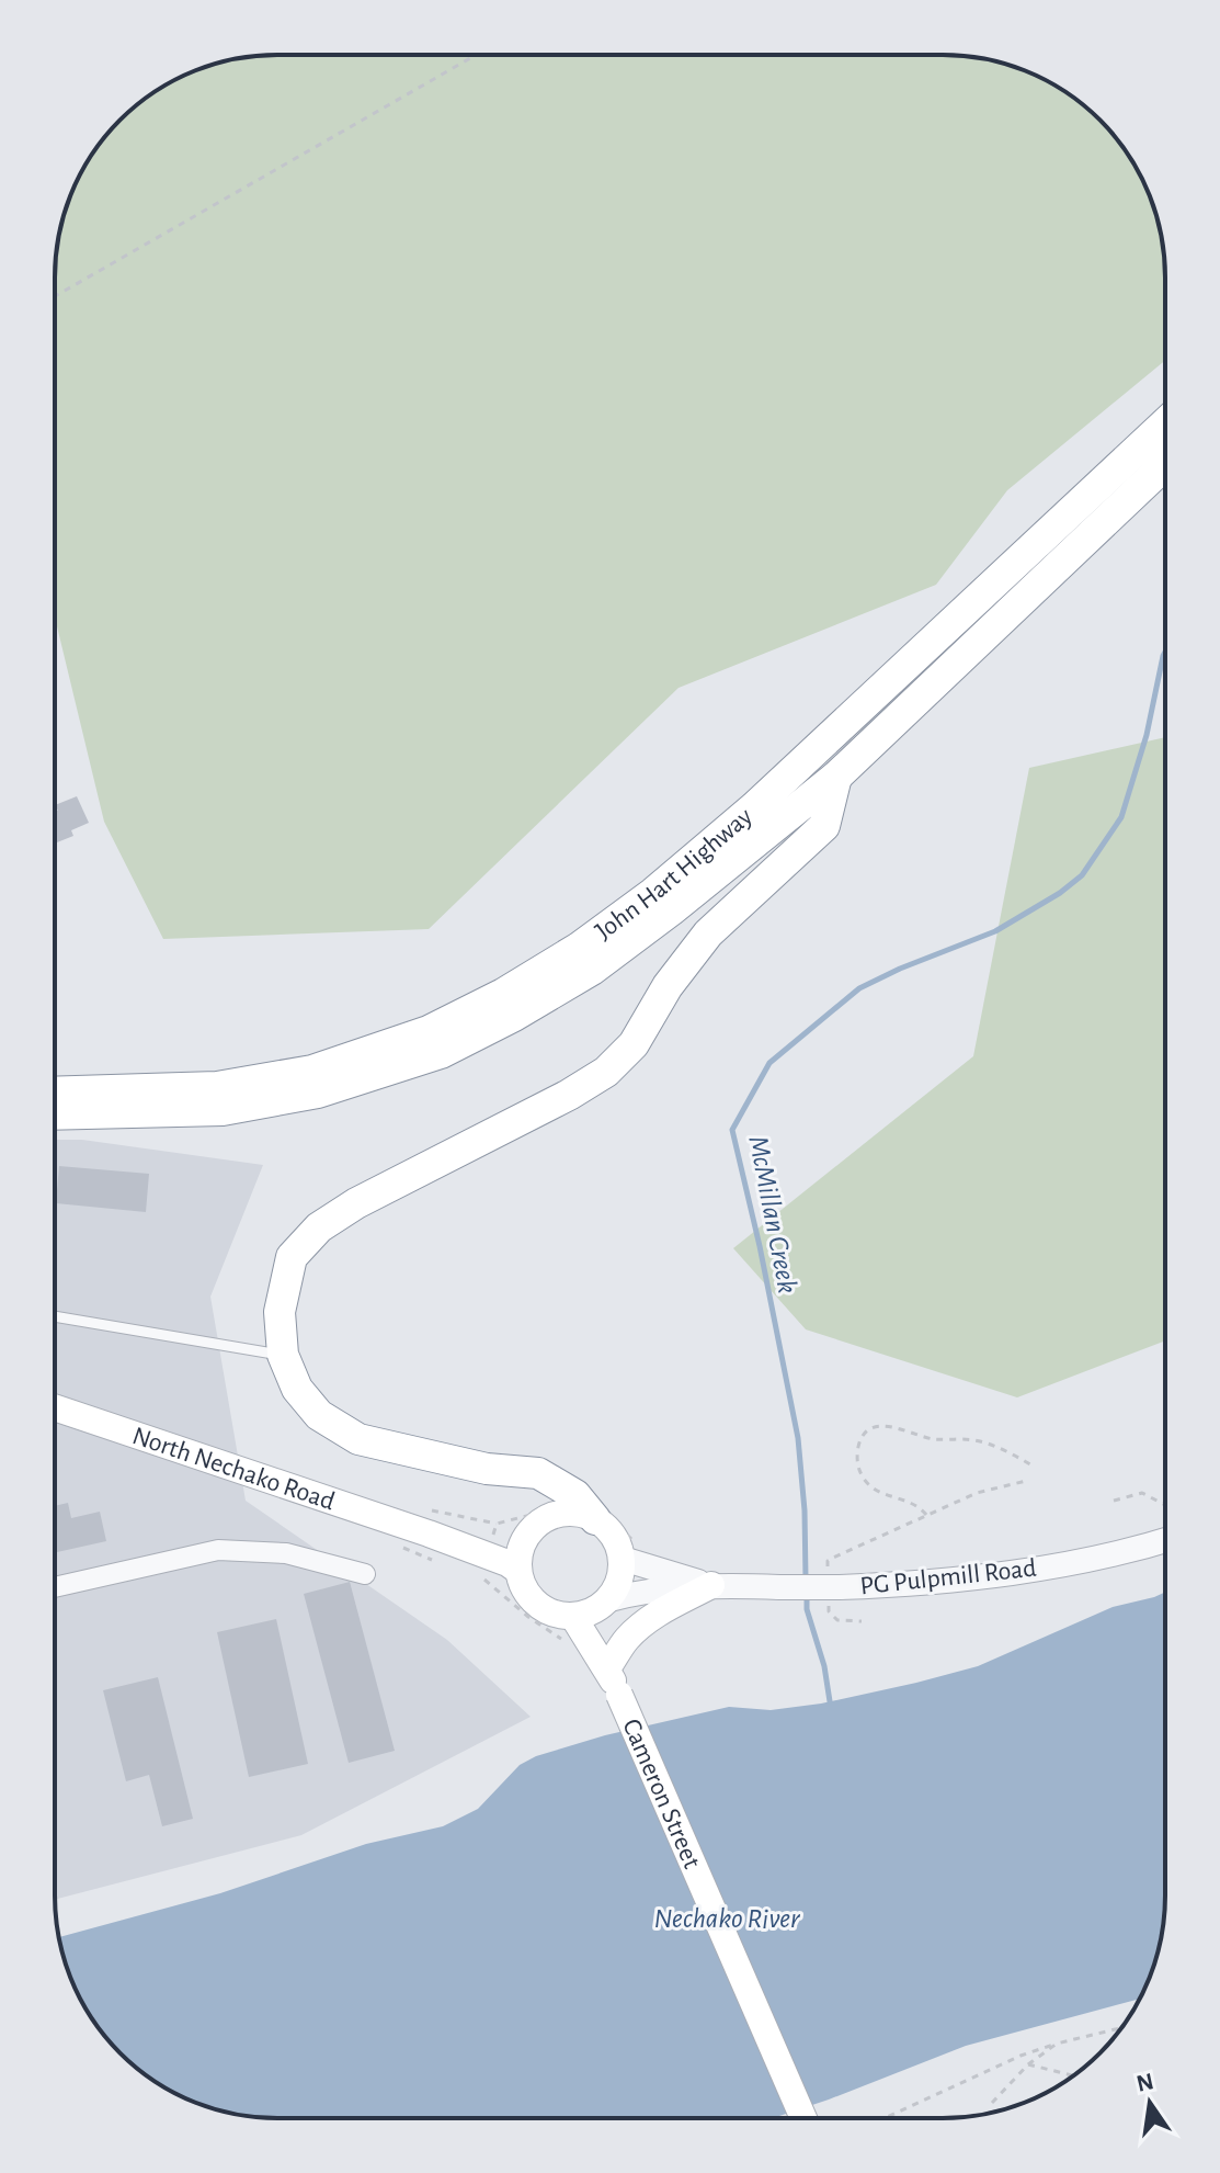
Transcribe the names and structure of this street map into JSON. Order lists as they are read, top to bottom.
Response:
{
  "streets": {
    "highway": ["John Hart Highway"],
    "main road": ["North Nechako Road", "Cameron Street"],
    "street": ["PG Pulpmill Road"]
  },
  "water": ["McMillan Creek", "Nechako River"],
  "north": "top"
}
